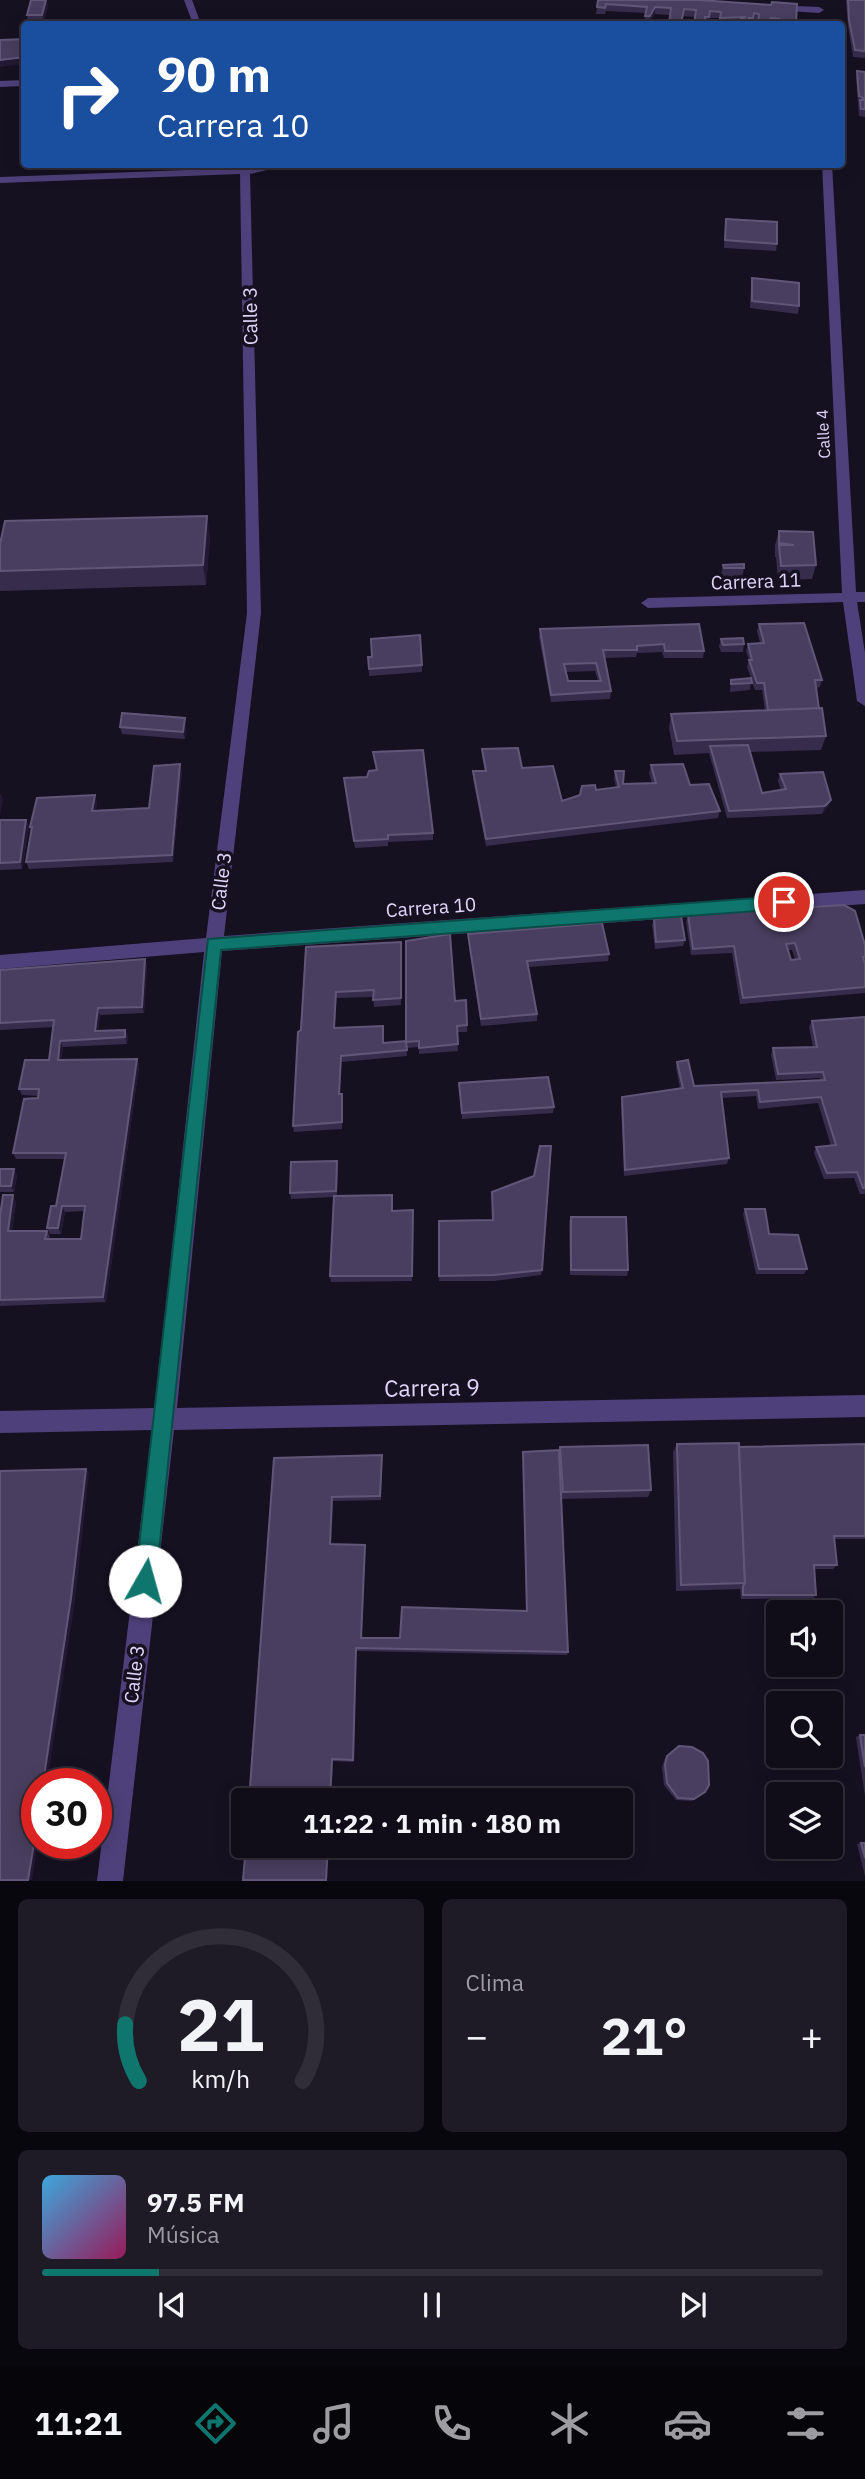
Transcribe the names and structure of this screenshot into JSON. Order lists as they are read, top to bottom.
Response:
{
  "streets": {
    "street": [
      "Calle 3",
      "Calle 4",
      "Carrera 11",
      "Carrera 10",
      "Carrera 9"
    ]
  },
  "crossings": [
    ["Calle 3", "Carrera 10"],
    ["Calle 3", "Carrera 9"],
    ["Calle 4", "Carrera 11"]
  ],
  "page": {
    "turn": ["90 m", "Carrera 10"],
    "limit": "30",
    "trip": "11:22 · 1 min · 180 m",
    "tile": "Clima",
    "heat": ["−", "21°", "+"],
    "song": ["97.5 FM", "Música"],
    "tabs": "11:21",
    "gauge": ["21", "km/h"]
  }
}
